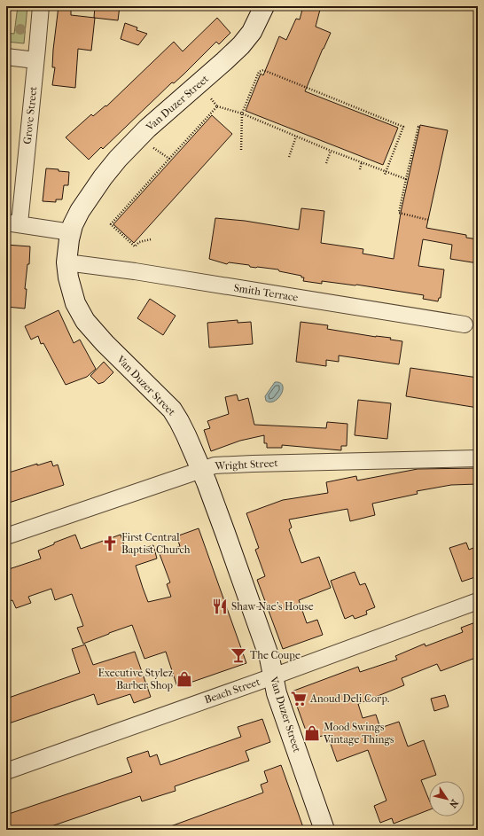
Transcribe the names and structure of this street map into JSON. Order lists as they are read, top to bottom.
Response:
{
  "streets": {
    "main road": ["Van Duzer Street"],
    "street": [
      "Grove Street",
      "Smith Terrace",
      "Wright Street",
      "Beach Street"
    ]
  },
  "crossings": [
    ["Van Duzer Street", "Smith Terrace"],
    ["Van Duzer Street", "Wright Street"],
    ["Van Duzer Street", "Beach Street"]
  ],
  "places": {
    "church": ["First Central Baptist Church"],
    "restaurant": ["Shaw-Nae's House"],
    "bar": ["The Coupe"],
    "shop": ["Executive Stylez Barber Shop", "Mood Swings Vintage Things"],
    "supermarket": ["Anoud Deli Corp."]
  },
  "north": "bottom right"
}
